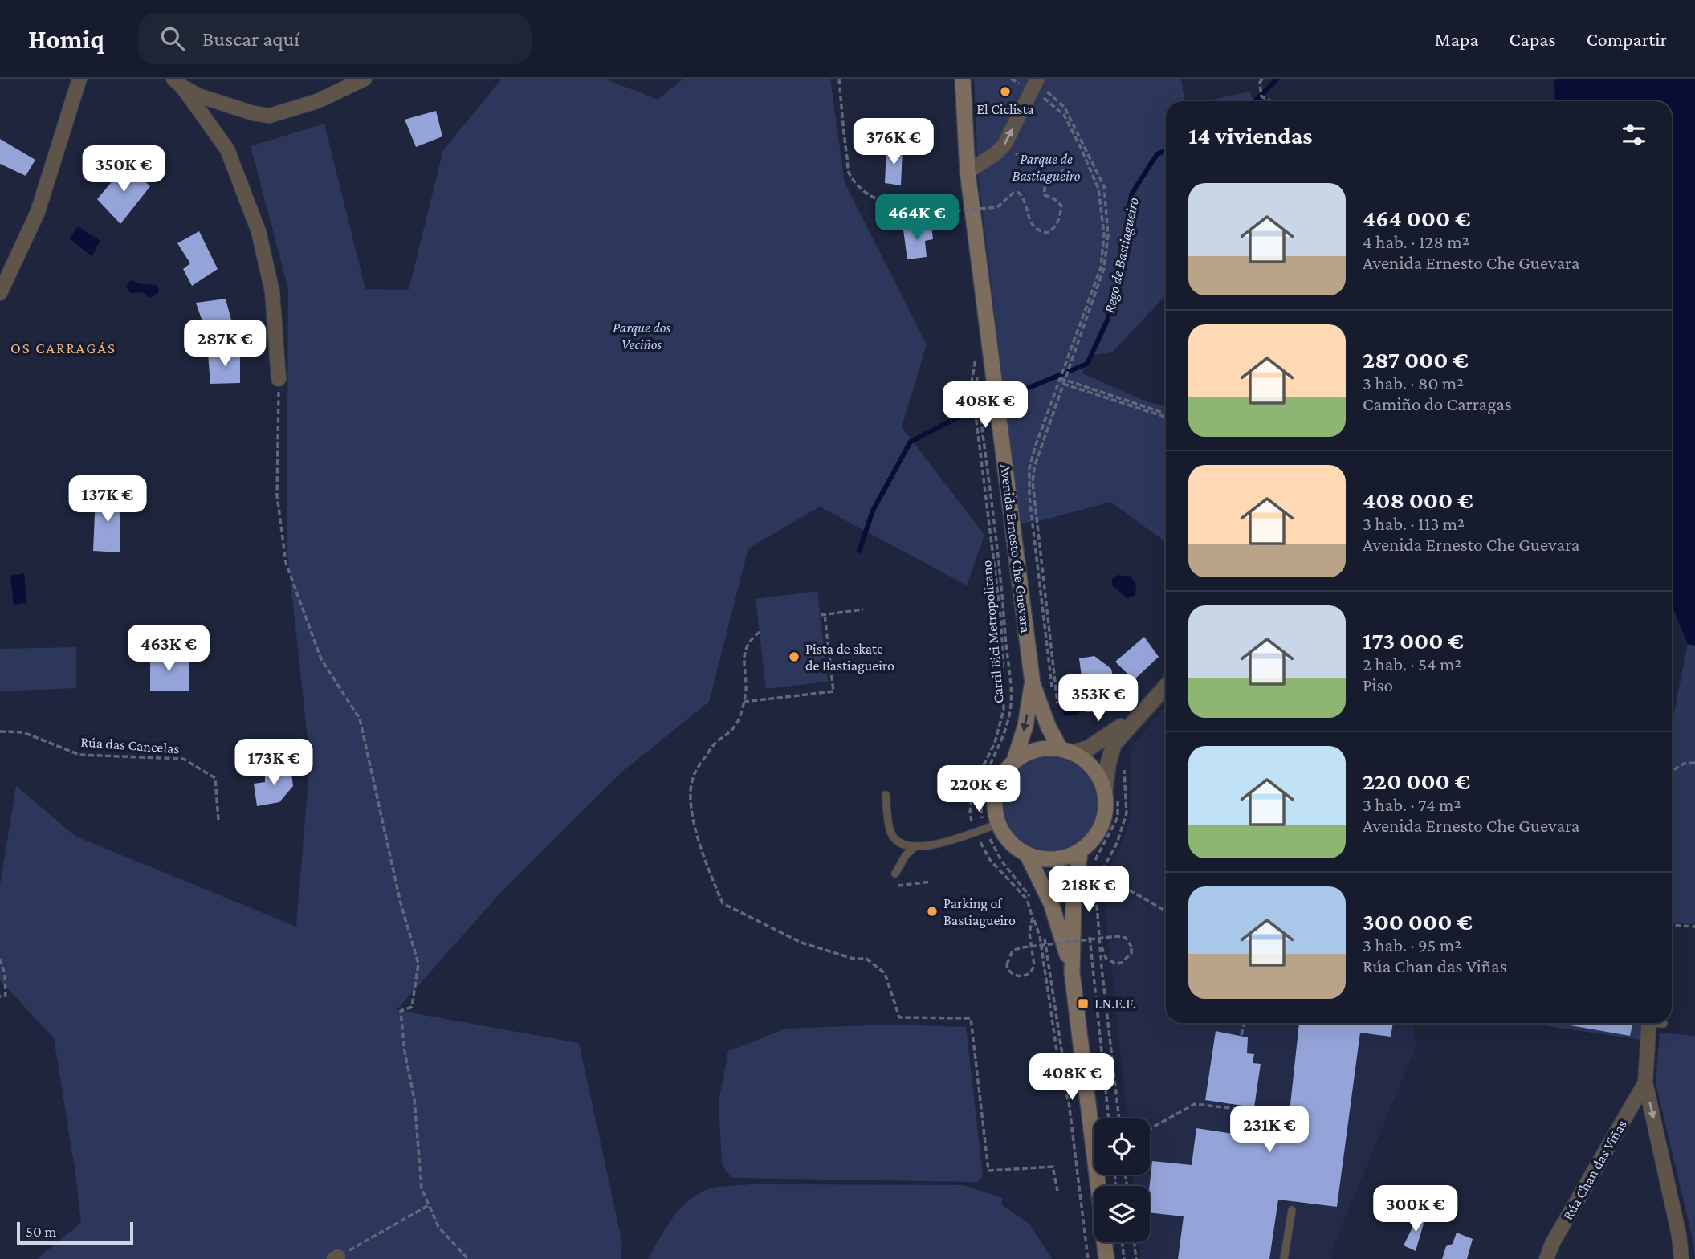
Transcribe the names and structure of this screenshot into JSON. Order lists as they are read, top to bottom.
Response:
{
  "streets": {
    "main road": ["Avenida Ernesto Che Guevara"],
    "street": ["Rúa Chan das Viñas"],
    "path": ["Carril Bici Metropolitano", "Rúa das Cancelas"]
  },
  "crossings": [
    ["Avenida Ernesto Che Guevara", "Carril Bici Metropolitano"]
  ],
  "districts": ["OS CARRAGÁS"],
  "water": ["Rego de Bastiagueiro"],
  "parks": ["Parque de Bastiagueiro", "Parque dos Veciños"],
  "places": {
    "other": ["El Ciclista", "Pista de skate de Bastiagueiro", "Parking of Bastiagueiro"],
    "transit": ["I.N.E.F."]
  },
  "scale_bar": "50 m",
  "page": {
    "header": "Homiq",
    "search": "Buscar aquí",
    "nav": ["Mapa", "Capas", "Compartir"],
    "heading": "14 viviendas",
    "price": [
      "376K €",
      "350K €",
      "464K €",
      "287K €",
      "408K €",
      "137K €",
      "463K €",
      "353K €",
      "173K €",
      "220K €",
      "218K €",
      "408K €",
      "231K €",
      "300K €"
    ],
    "list": [
      {
        "name": "464 000 €",
        "note": "4 hab. · 128 m² · Avenida Ernesto Che Guevara"
      },
      {
        "name": "287 000 €",
        "note": "3 hab. · 80 m² · Camiño do Carragas"
      },
      {
        "name": "408 000 €",
        "note": "3 hab. · 113 m² · Avenida Ernesto Che Guevara"
      },
      {
        "name": "173 000 €",
        "note": "2 hab. · 54 m² · Piso"
      },
      {
        "name": "220 000 €",
        "note": "3 hab. · 74 m² · Avenida Ernesto Che Guevara"
      },
      {
        "name": "300 000 €",
        "note": "3 hab. · 95 m² · Rúa Chan das Viñas"
      }
    ],
    "scale": "50 m"
  }
}
